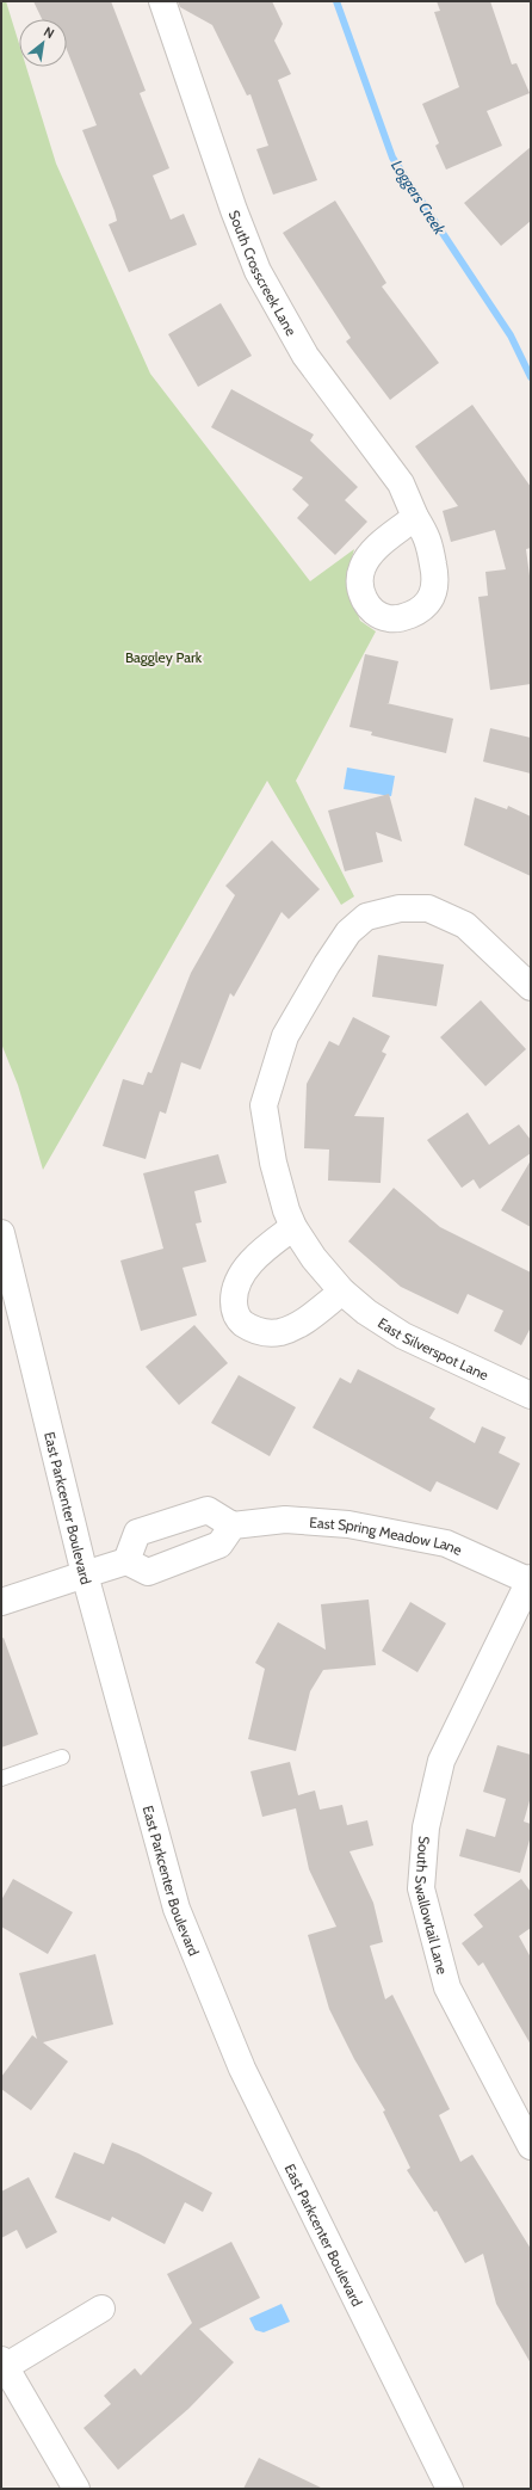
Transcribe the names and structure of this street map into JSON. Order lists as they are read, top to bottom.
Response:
{
  "streets": {
    "street": [
      "South Crosscreek Lane",
      "East Silverspot Lane",
      "East Parkcenter Boulevard",
      "East Spring Meadow Lane",
      "South Swallowtail Lane"
    ]
  },
  "crossings": [
    ["East Spring Meadow Lane", "South Swallowtail Lane"]
  ],
  "water": ["Loggers Creek"],
  "parks": ["Baggley Park"],
  "north": "top right"
}
